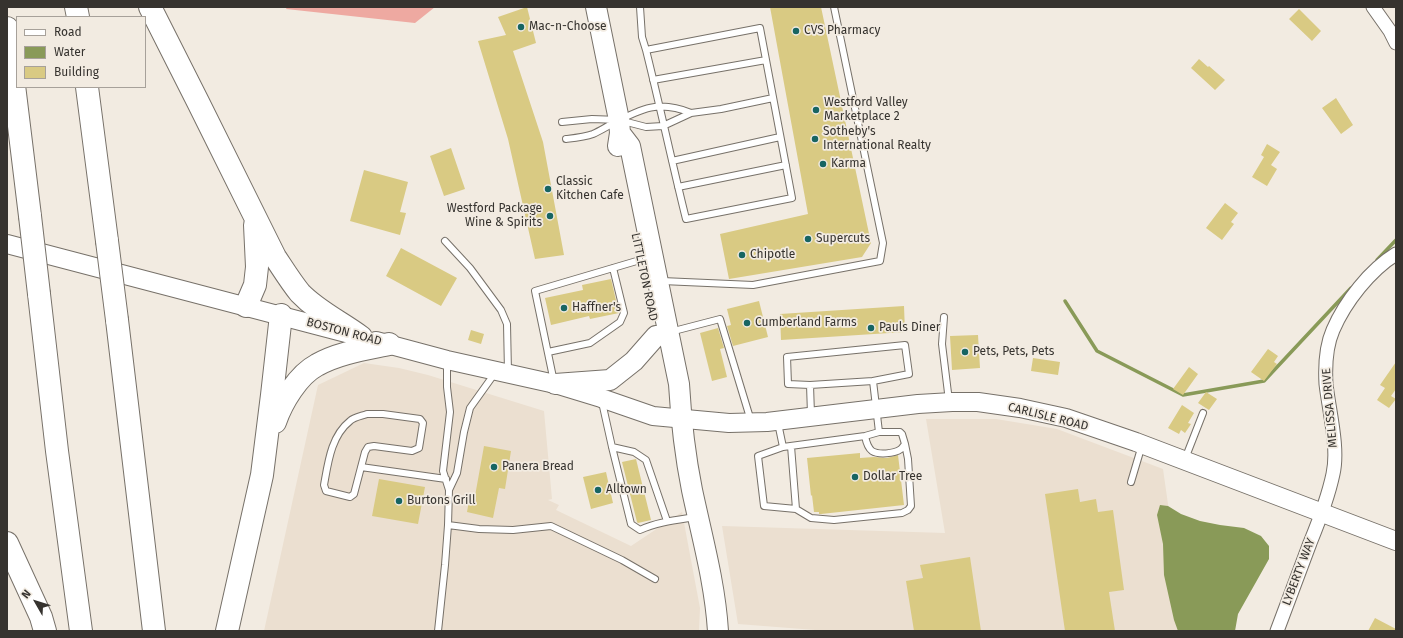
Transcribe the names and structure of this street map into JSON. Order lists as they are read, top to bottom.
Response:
{
  "streets": {
    "main road": ["LITTLETON ROAD", "BOSTON ROAD", "CARLISLE ROAD"],
    "street": ["MELISSA DRIVE", "LYBERTY WAY"]
  },
  "crossings": [
    ["LITTLETON ROAD", "BOSTON ROAD"],
    ["LITTLETON ROAD", "CARLISLE ROAD"],
    ["BOSTON ROAD", "CARLISLE ROAD"],
    ["MELISSA DRIVE", "CARLISLE ROAD"],
    ["MELISSA DRIVE", "LYBERTY WAY"],
    ["CARLISLE ROAD", "LYBERTY WAY"]
  ],
  "places": [
    "Mac-n-Choose",
    "CVS Pharmacy",
    "Westford Valley Marketplace 2",
    "Sotheby's International Realty",
    "Karma",
    "Classic Kitchen Cafe",
    "Westford Package Wine & Spirits",
    "Supercuts",
    "Chipotle",
    "Haffner's",
    "Cumberland Farms",
    "Pauls Diner",
    "Pets, Pets, Pets",
    "Panera Bread",
    "Dollar Tree",
    "Alltown",
    "Burtons Grill"
  ],
  "legend": ["Road", "Water", "Building"],
  "north": "top left"
}
